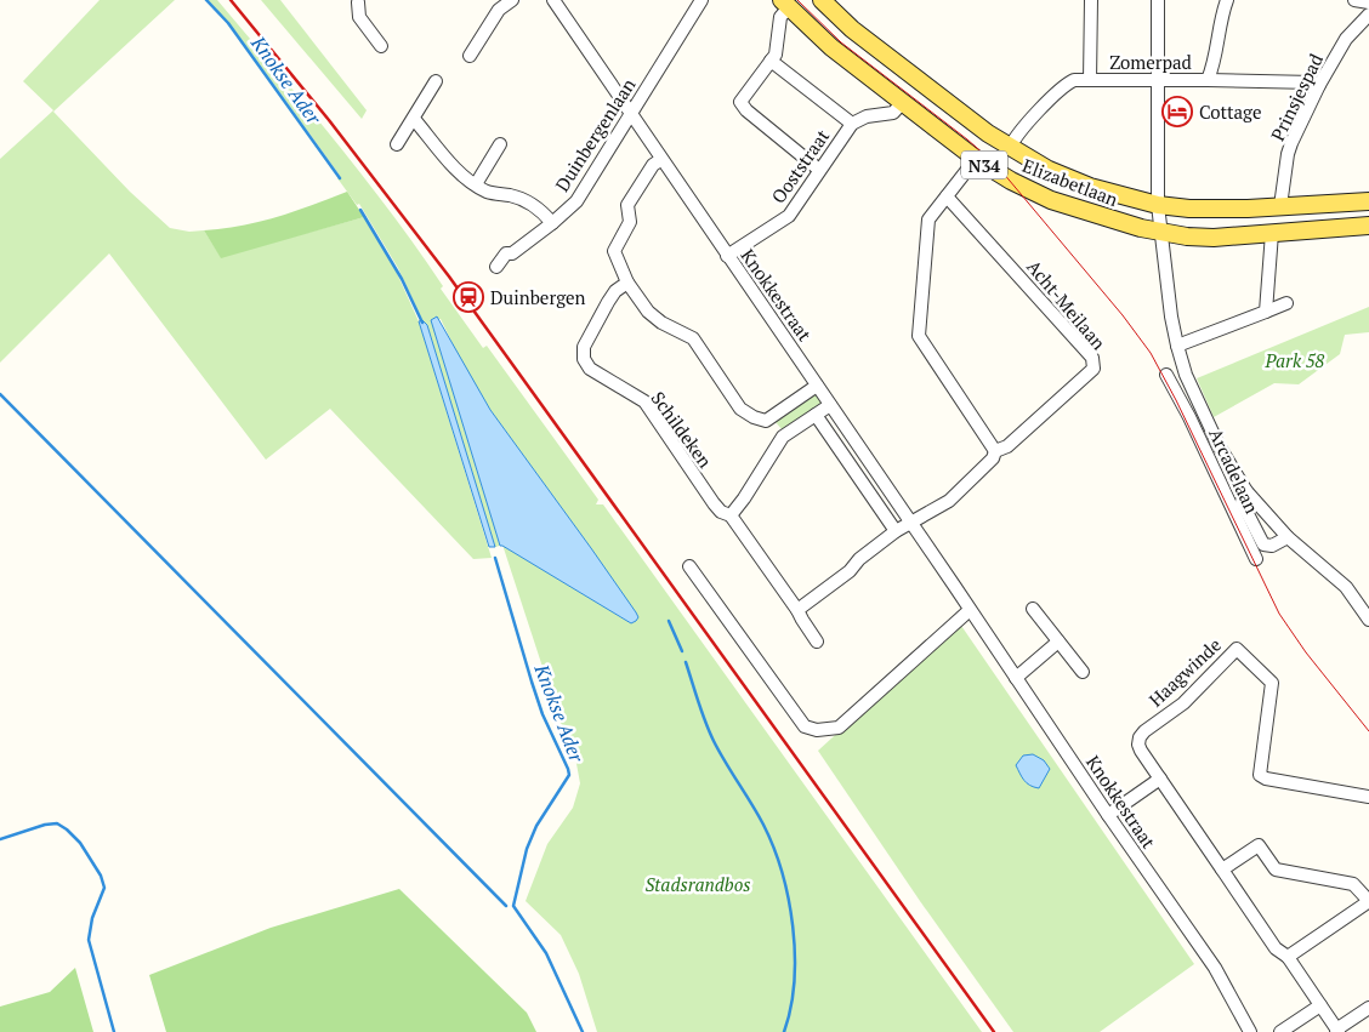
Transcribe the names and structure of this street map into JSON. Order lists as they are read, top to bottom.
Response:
{
  "streets": {
    "main road": ["N34", "Elizabetlaan"],
    "street": [
      "Zomerpad",
      "Prinsjespad",
      "Duinbergenlaan",
      "Ooststraat",
      "Knokkestraat",
      "Acht-Meilaan",
      "Schildeken",
      "Arcadelaan",
      "Haagwinde"
    ]
  },
  "crossings": [
    ["Zomerpad", "Prinsjespad"],
    ["Zomerpad", "Elizabetlaan"],
    ["Zomerpad", "Arcadelaan"],
    ["Prinsjespad", "Elizabetlaan"],
    ["Duinbergenlaan", "Knokkestraat"],
    ["Ooststraat", "Elizabetlaan"],
    ["Ooststraat", "Knokkestraat"],
    ["Elizabetlaan", "Arcadelaan"],
    ["Knokkestraat", "Acht-Meilaan"]
  ],
  "water": ["Knokse Ader"],
  "parks": ["Park 58", "Stadsrandbos"],
  "places": {
    "hotel": ["Cottage"],
    "station": ["Duinbergen"]
  }
}
